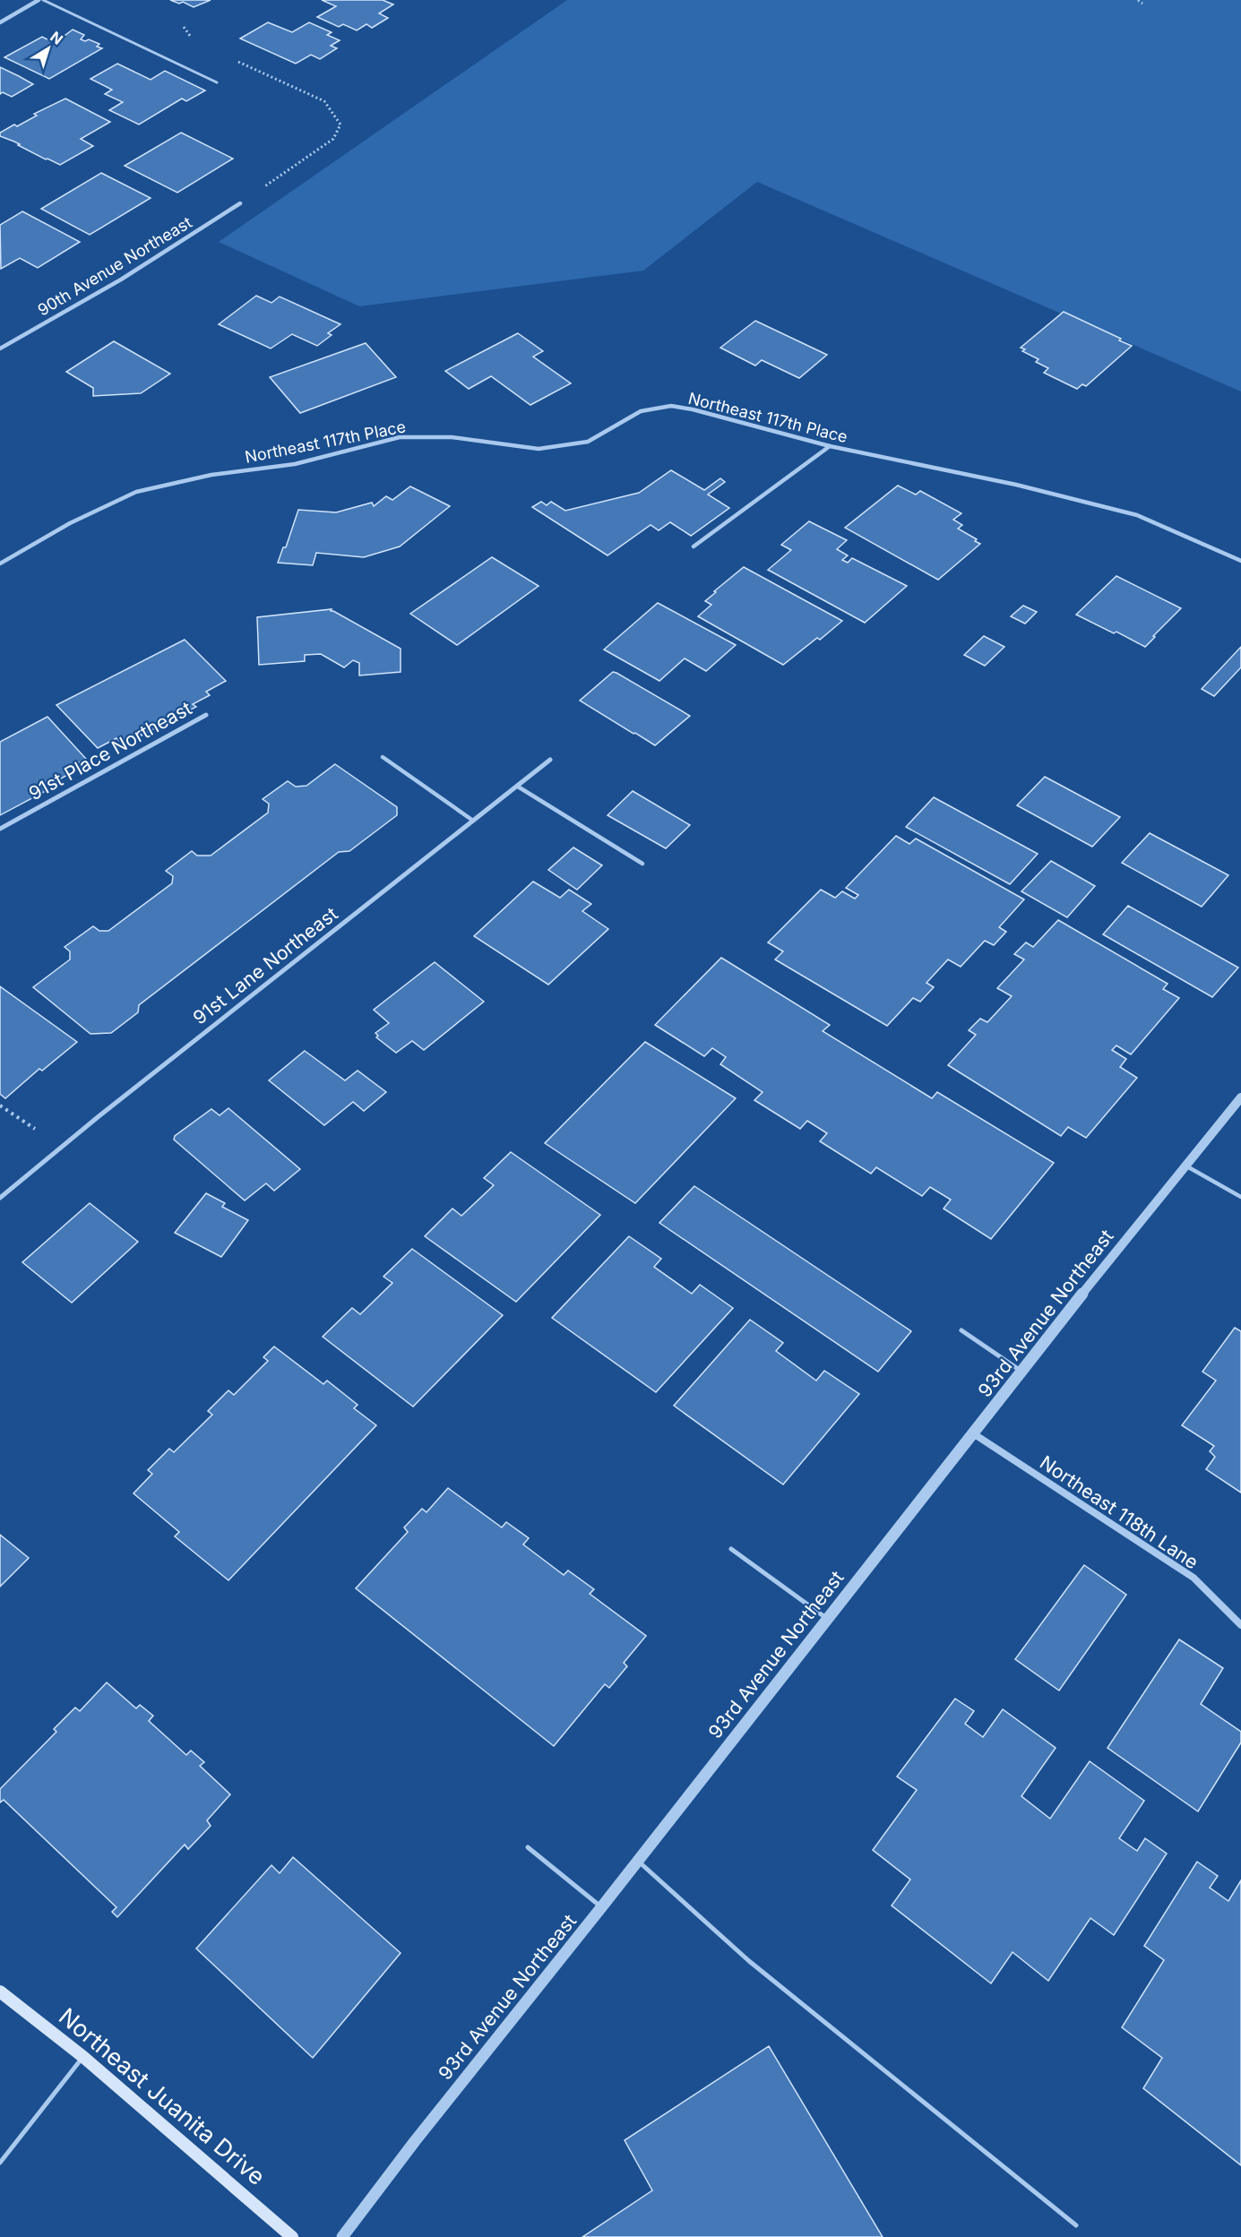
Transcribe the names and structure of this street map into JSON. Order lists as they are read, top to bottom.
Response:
{
  "streets": {
    "main road": ["Northeast Juanita Drive"],
    "street": [
      "90th Avenue Northeast",
      "Northeast 117th Place",
      "91st Place Northeast",
      "91st Lane Northeast",
      "93rd Avenue Northeast",
      "Northeast 118th Lane"
    ]
  },
  "crossings": [
    ["93rd Avenue Northeast", "Northeast 118th Lane"]
  ],
  "north": "top right"
}
